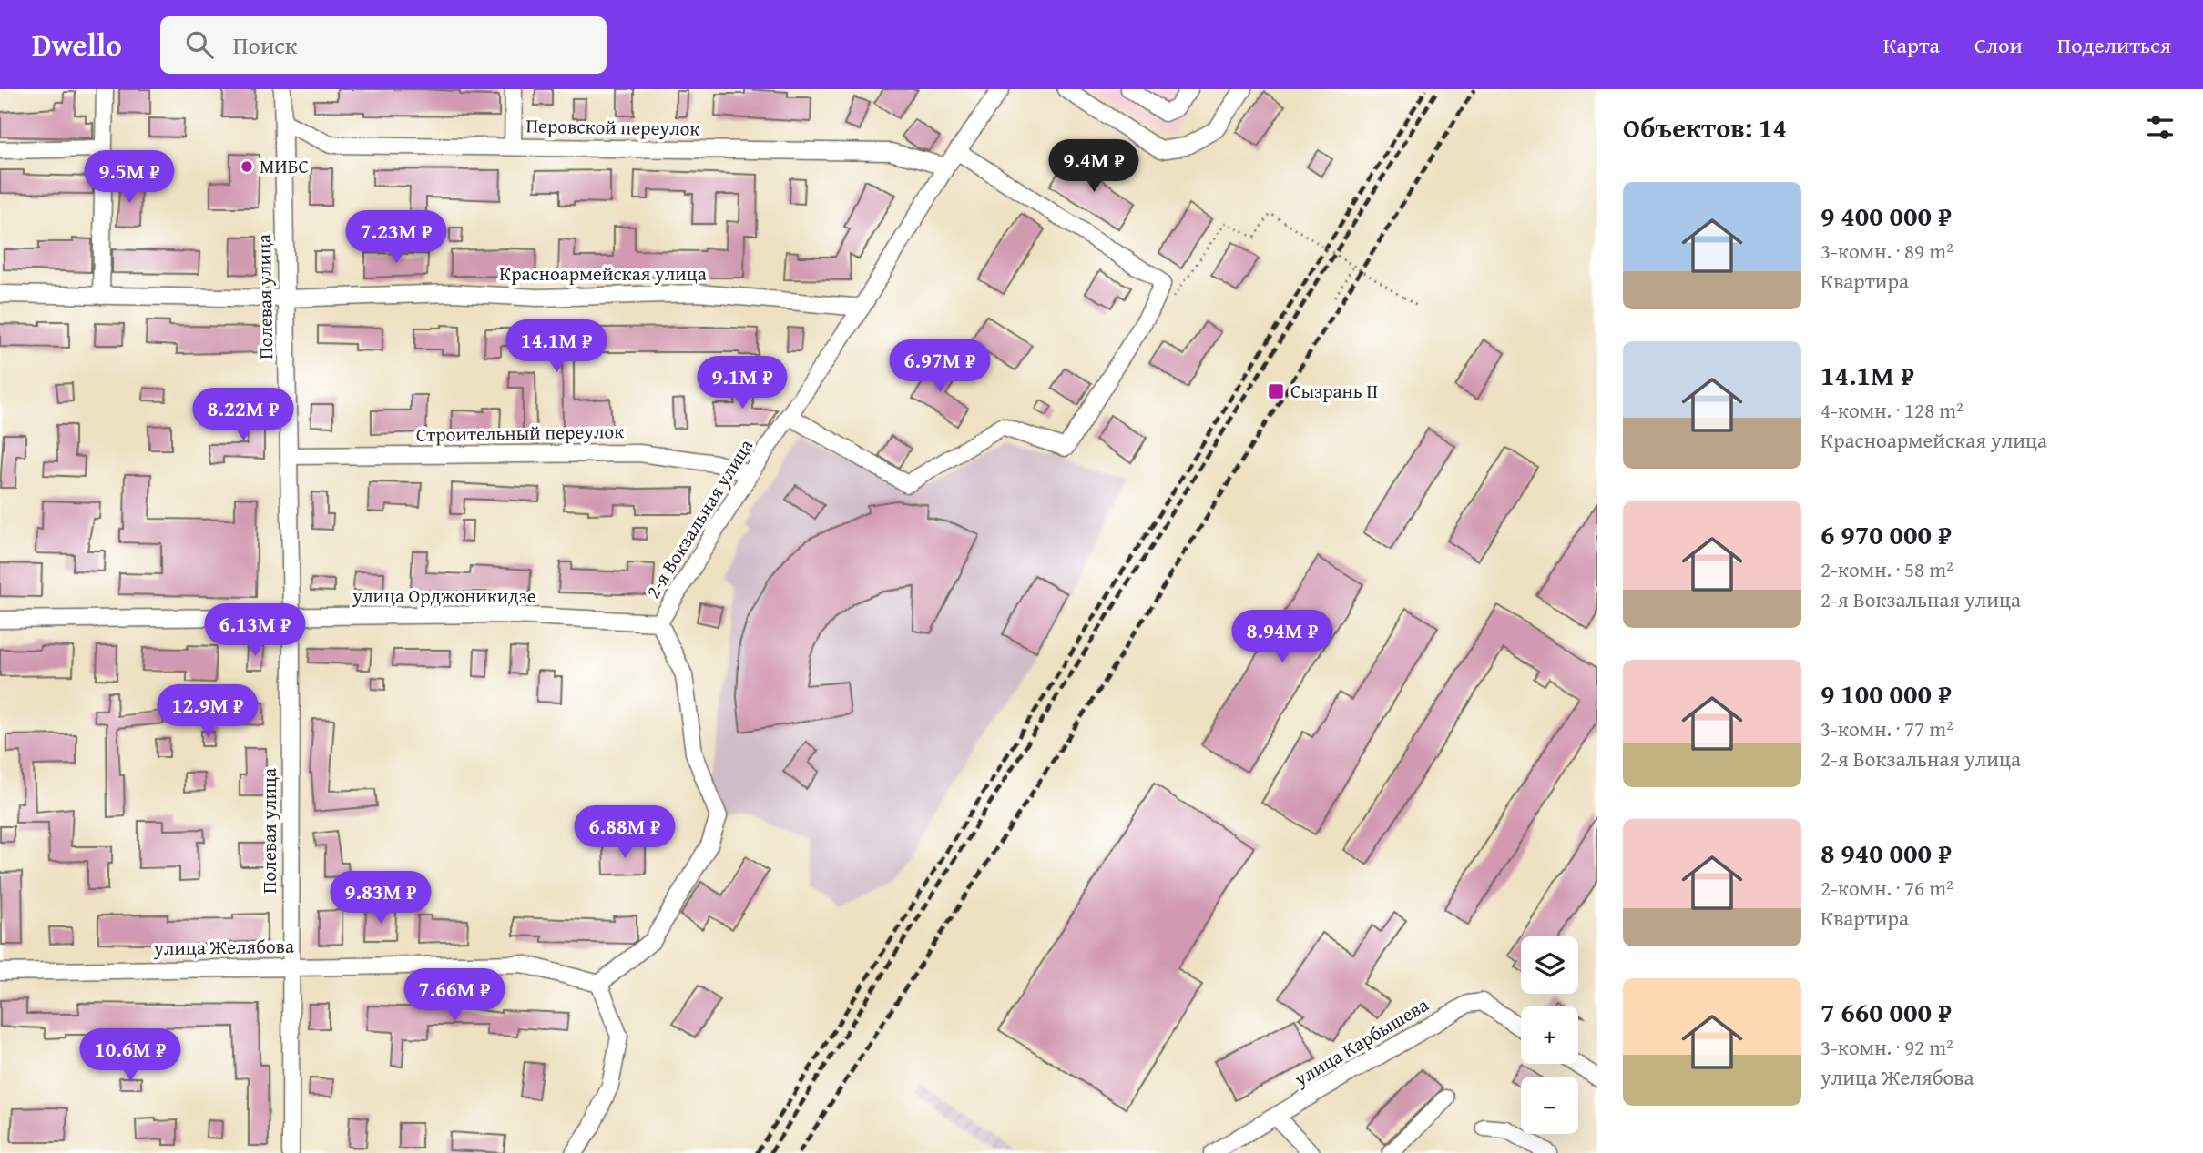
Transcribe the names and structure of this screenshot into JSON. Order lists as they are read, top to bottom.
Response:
{
  "streets": {
    "street": [
      "Перовской переулок",
      "Красноармейская улица",
      "Полевая улица",
      "Строительный переулок",
      "2-я Вокзальная улица",
      "улица Орджоникидзе",
      "улица Желябова",
      "улица Карбышева"
    ]
  },
  "crossings": [
    ["Перовской переулок", "Полевая улица"],
    ["Перовской переулок", "2-я Вокзальная улица"],
    ["Красноармейская улица", "Полевая улица"],
    ["Красноармейская улица", "2-я Вокзальная улица"],
    ["Полевая улица", "Строительный переулок"],
    ["Полевая улица", "улица Орджоникидзе"],
    ["Полевая улица", "улица Желябова"],
    ["Строительный переулок", "2-я Вокзальная улица"],
    ["2-я Вокзальная улица", "улица Орджоникидзе"],
    ["2-я Вокзальная улица", "улица Желябова"]
  ],
  "places": {
    "other": ["МИБС"],
    "transit": ["Сызрань II"]
  },
  "page": {
    "header": "Dwello",
    "search": "Поиск",
    "nav": ["Карта", "Слои", "Поделиться"],
    "heading": "Объектов: 14",
    "price": [
      "9.4M ₽",
      "9.5M ₽",
      "7.23M ₽",
      "14.1M ₽",
      "6.97M ₽",
      "9.1M ₽",
      "8.22M ₽",
      "6.13M ₽",
      "8.94M ₽",
      "12.9M ₽",
      "6.88M ₽",
      "9.83M ₽",
      "7.66M ₽",
      "10.6M ₽"
    ],
    "list": [
      {
        "name": "9 400 000 ₽",
        "note": "3-комн. · 89 m² · Квартира"
      },
      {
        "name": "14.1M ₽",
        "note": "4-комн. · 128 m² · Красноармейская улица"
      },
      {
        "name": "6 970 000 ₽",
        "note": "2-комн. · 58 m² · 2-я Вокзальная улица"
      },
      {
        "name": "9 100 000 ₽",
        "note": "3-комн. · 77 m² · 2-я Вокзальная улица"
      },
      {
        "name": "8 940 000 ₽",
        "note": "2-комн. · 76 m² · Квартира"
      },
      {
        "name": "7 660 000 ₽",
        "note": "3-комн. · 92 m² · улица Желябова"
      }
    ],
    "map_buttons": ["+", "−"]
  }
}
